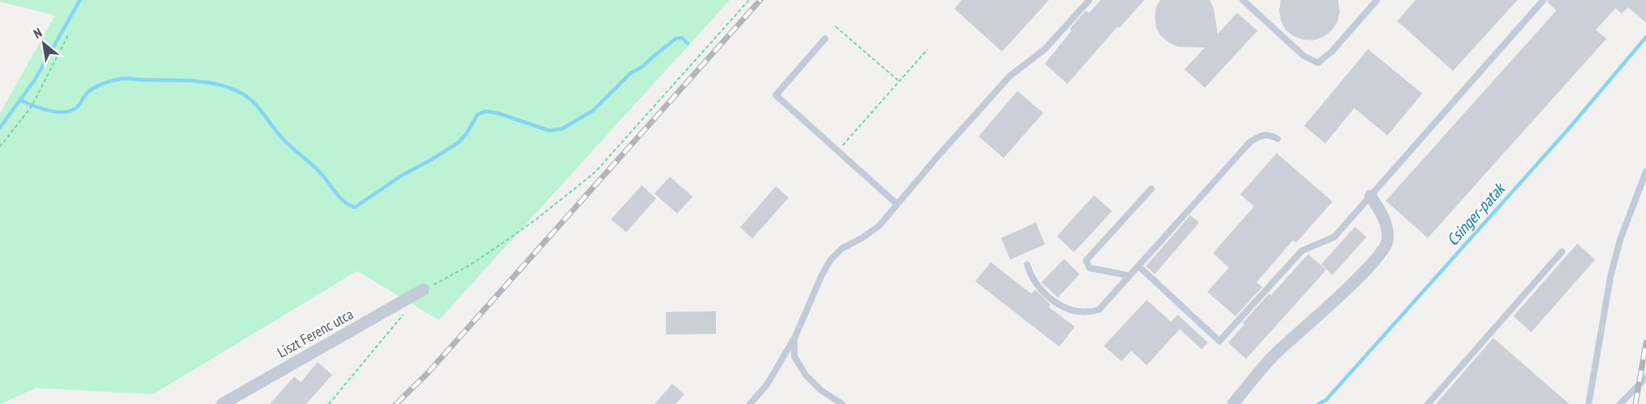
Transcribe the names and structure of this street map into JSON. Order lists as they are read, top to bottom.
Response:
{
  "streets": {
    "street": ["Liszt Ferenc utca"]
  },
  "water": ["Csinger-patak"],
  "north": "top left"
}
